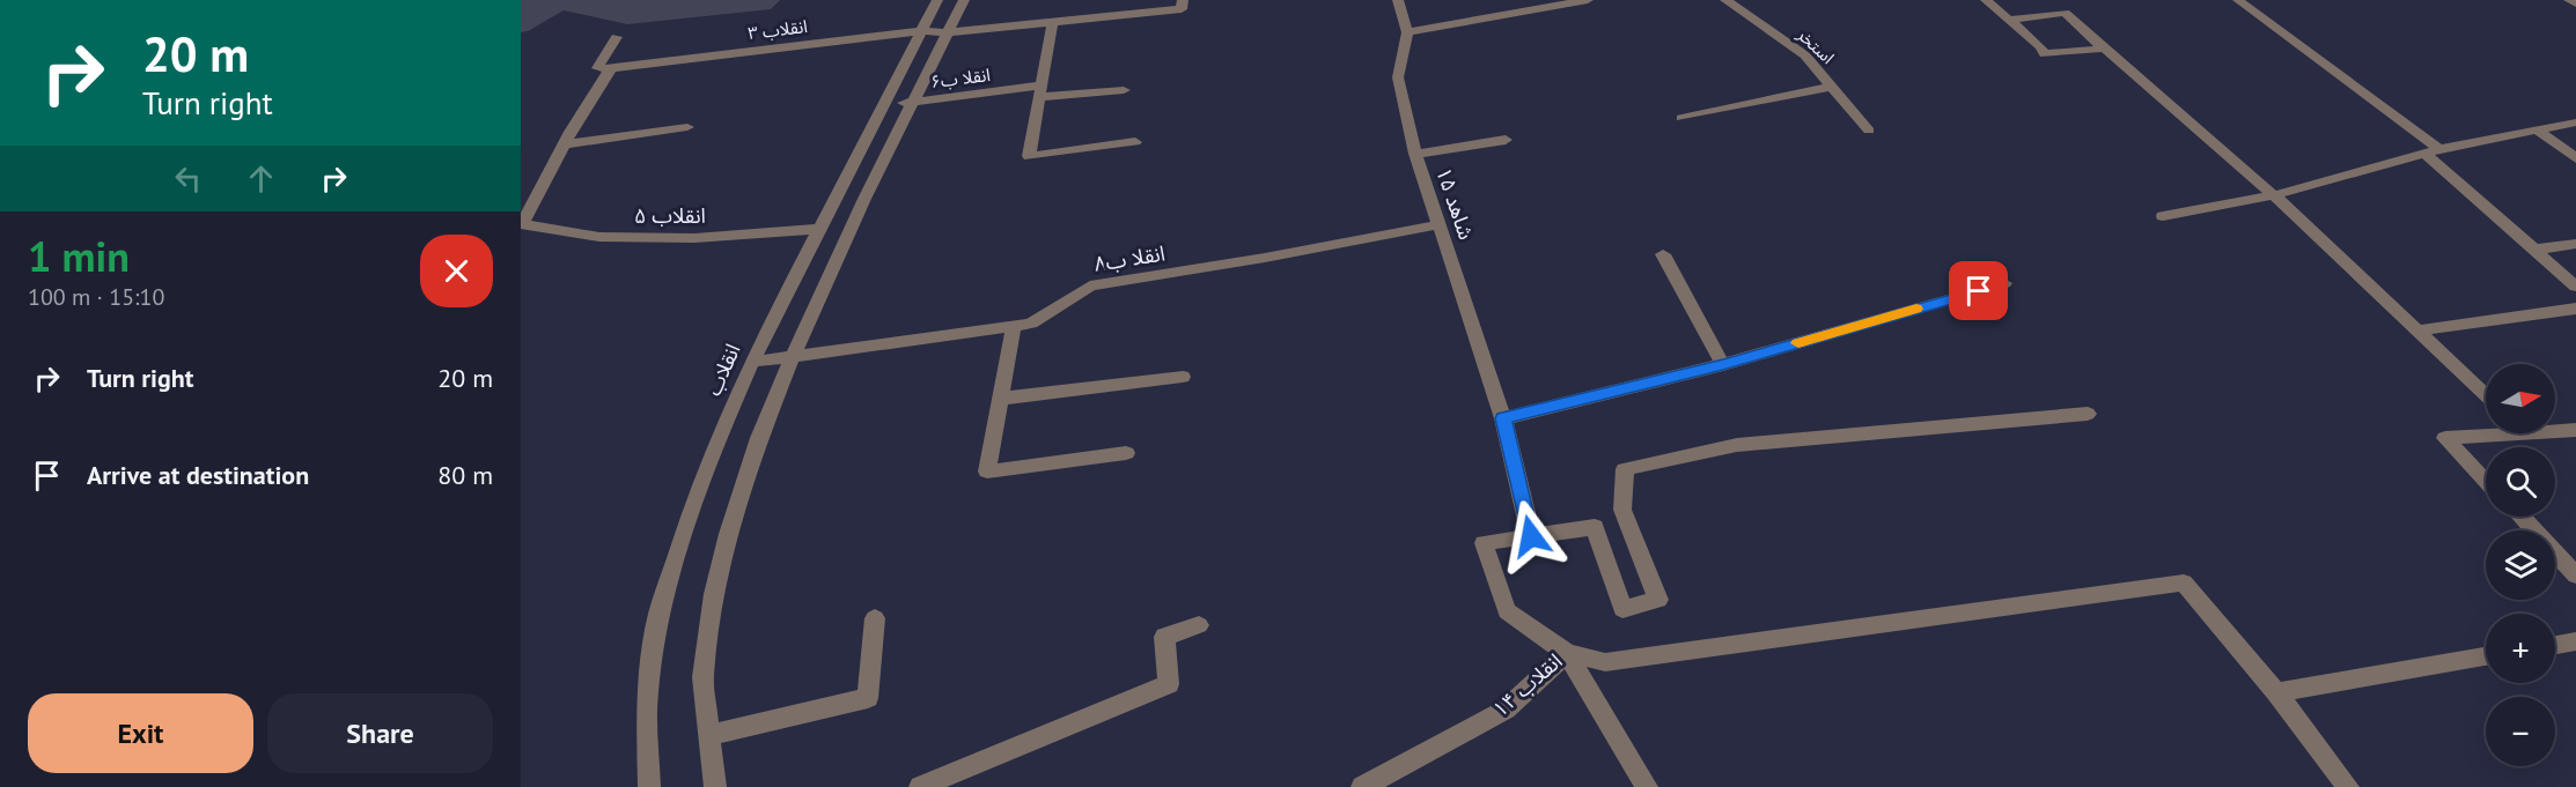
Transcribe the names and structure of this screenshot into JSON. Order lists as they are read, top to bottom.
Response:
{
  "streets": {
    "street": [
      "انقلاب ۳",
      "استخر",
      "انقلا ب۶",
      "شاهد ۱۵",
      "انقلاب ۵",
      "انقلا ب۸",
      "انقلاب",
      "انقلاب ۱۴"
    ]
  },
  "crossings": [
    ["انقلاب ۳", "انقلاب"],
    ["انقلا ب۶", "انقلاب"],
    ["شاهد ۱۵", "انقلا ب۸"],
    ["انقلاب ۵", "انقلاب"],
    ["انقلا ب۸", "انقلاب"]
  ],
  "north": "right",
  "page": {
    "turn": ["20 m", "Turn right"],
    "heading": ["1 min", "100 m · 15:10"],
    "list": [
      {
        "name": "Turn right",
        "value": "20 m"
      },
      {
        "name": "Arrive at destination",
        "value": "80 m"
      }
    ],
    "map_buttons": ["+", "−"],
    "buttons": ["Exit", "Share"]
  }
}
